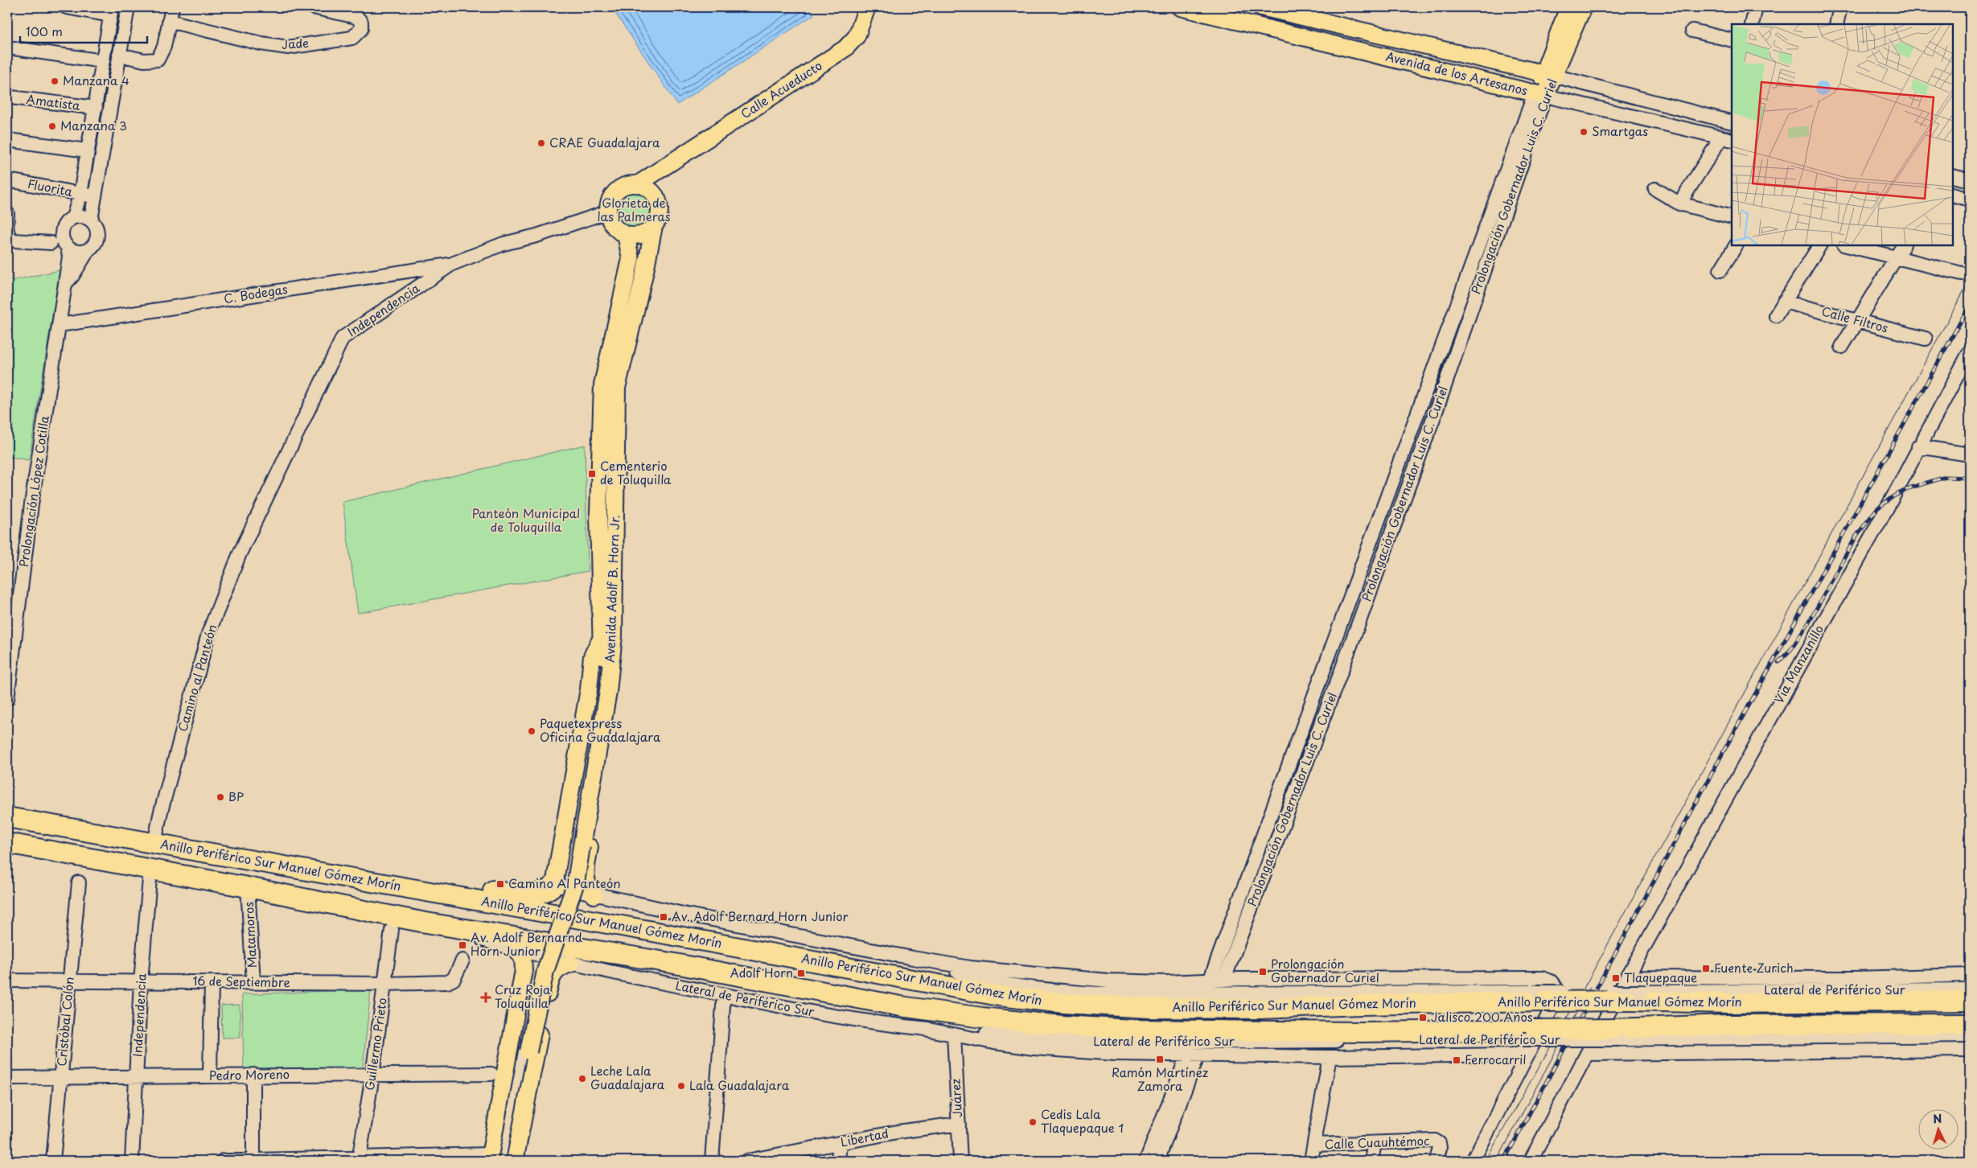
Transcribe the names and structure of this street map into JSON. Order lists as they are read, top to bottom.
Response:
{
  "streets": {
    "highway": ["Anillo Periférico Sur Manuel Gómez Morín"],
    "main road": [
      "Avenida de los Artesanos",
      "Calle Acueducto",
      "Prolongación Gobernador Luis C. Curiel",
      "Avenida Adolf B. Horn Jr."
    ],
    "street": [
      "Jade",
      "Amatista",
      "Fluorita",
      "C. Bodegas",
      "Independencia",
      "Calle Filtros",
      "Prolongación López Cotilla",
      "Via Manzanillo",
      "Camino al Panteón",
      "Matamoros",
      "16 de Septiembre",
      "Lateral de Periférico Sur",
      "Cristóbal Colón",
      "Guillermo Prieto",
      "Pedro Moreno",
      "Juárez",
      "Libertad",
      "Calle Cuauhtémoc"
    ]
  },
  "crossings": [
    ["Avenida de los Artesanos", "Prolongación Gobernador Luis C. Curiel"],
    ["Calle Acueducto", "Independencia"],
    ["Calle Acueducto", "Avenida Adolf B. Horn Jr."],
    ["C. Bodegas", "Independencia"],
    ["C. Bodegas", "Prolongación López Cotilla"],
    ["Independencia", "Avenida Adolf B. Horn Jr."],
    ["Independencia", "Camino al Panteón"],
    ["Independencia", "Anillo Periférico Sur Manuel Gómez Morín"],
    ["Independencia", "16 de Septiembre"],
    ["Independencia", "Pedro Moreno"],
    ["Camino al Panteón", "Anillo Periférico Sur Manuel Gómez Morín"],
    ["Anillo Periférico Sur Manuel Gómez Morín", "Matamoros"],
    ["Anillo Periférico Sur Manuel Gómez Morín", "Lateral de Periférico Sur"],
    ["Matamoros", "16 de Septiembre"],
    ["16 de Septiembre", "Cristóbal Colón"],
    ["16 de Septiembre", "Guillermo Prieto"],
    ["Cristóbal Colón", "Pedro Moreno"],
    ["Guillermo Prieto", "Pedro Moreno"],
    ["Juárez", "Libertad"]
  ],
  "parks": ["Glorieta de las Palmeras", "Panteón Municipal de Toluquilla"],
  "places": {
    "other": [
      "Manzana 4",
      "Manzana 3",
      "Smartgas",
      "CRAE Guadalajara",
      "Paquetexpress Oficina Guadalajara",
      "BP",
      "Leche Lala Guadalajara",
      "Lala Guadalajara",
      "Cedis Lala Tlaquepaque 1"
    ],
    "transit": [
      "Cementerio de Toluquilla",
      "Camino Al Panteón",
      "Av. Adolf Bernard Horn Junior",
      "Av. Adolf Bernarnd Horn Junior",
      "Fuente Zurich",
      "Prolongación Gobernador Curiel",
      "Adolf Horn",
      "Tlaquepaque",
      "Jalisco 200 Años",
      "Ramón Martínez Zamora",
      "Ferrocarril"
    ],
    "health": ["Cruz Roja Toluquilla"]
  },
  "scale_bar": "100 m",
  "north": "top"
}
